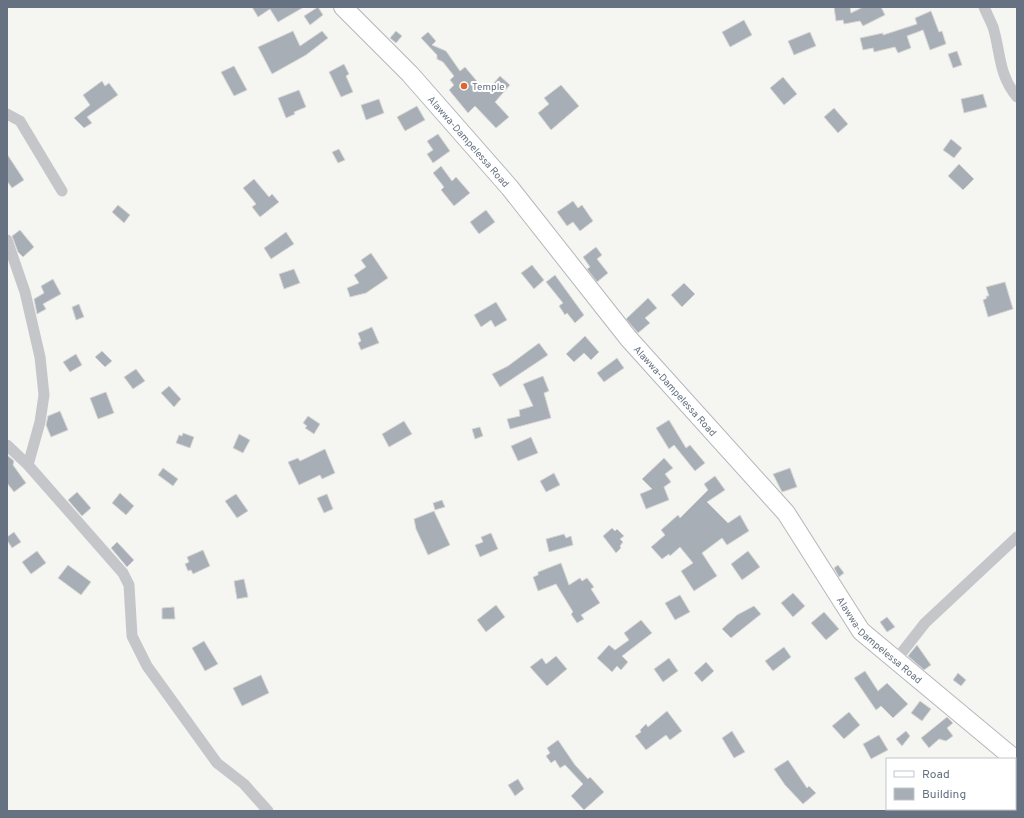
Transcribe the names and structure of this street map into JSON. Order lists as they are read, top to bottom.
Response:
{
  "streets": {
    "main road": ["Alawwa-Dampelessa Road"]
  },
  "places": ["Temple"],
  "legend": ["Road", "Building"]
}
